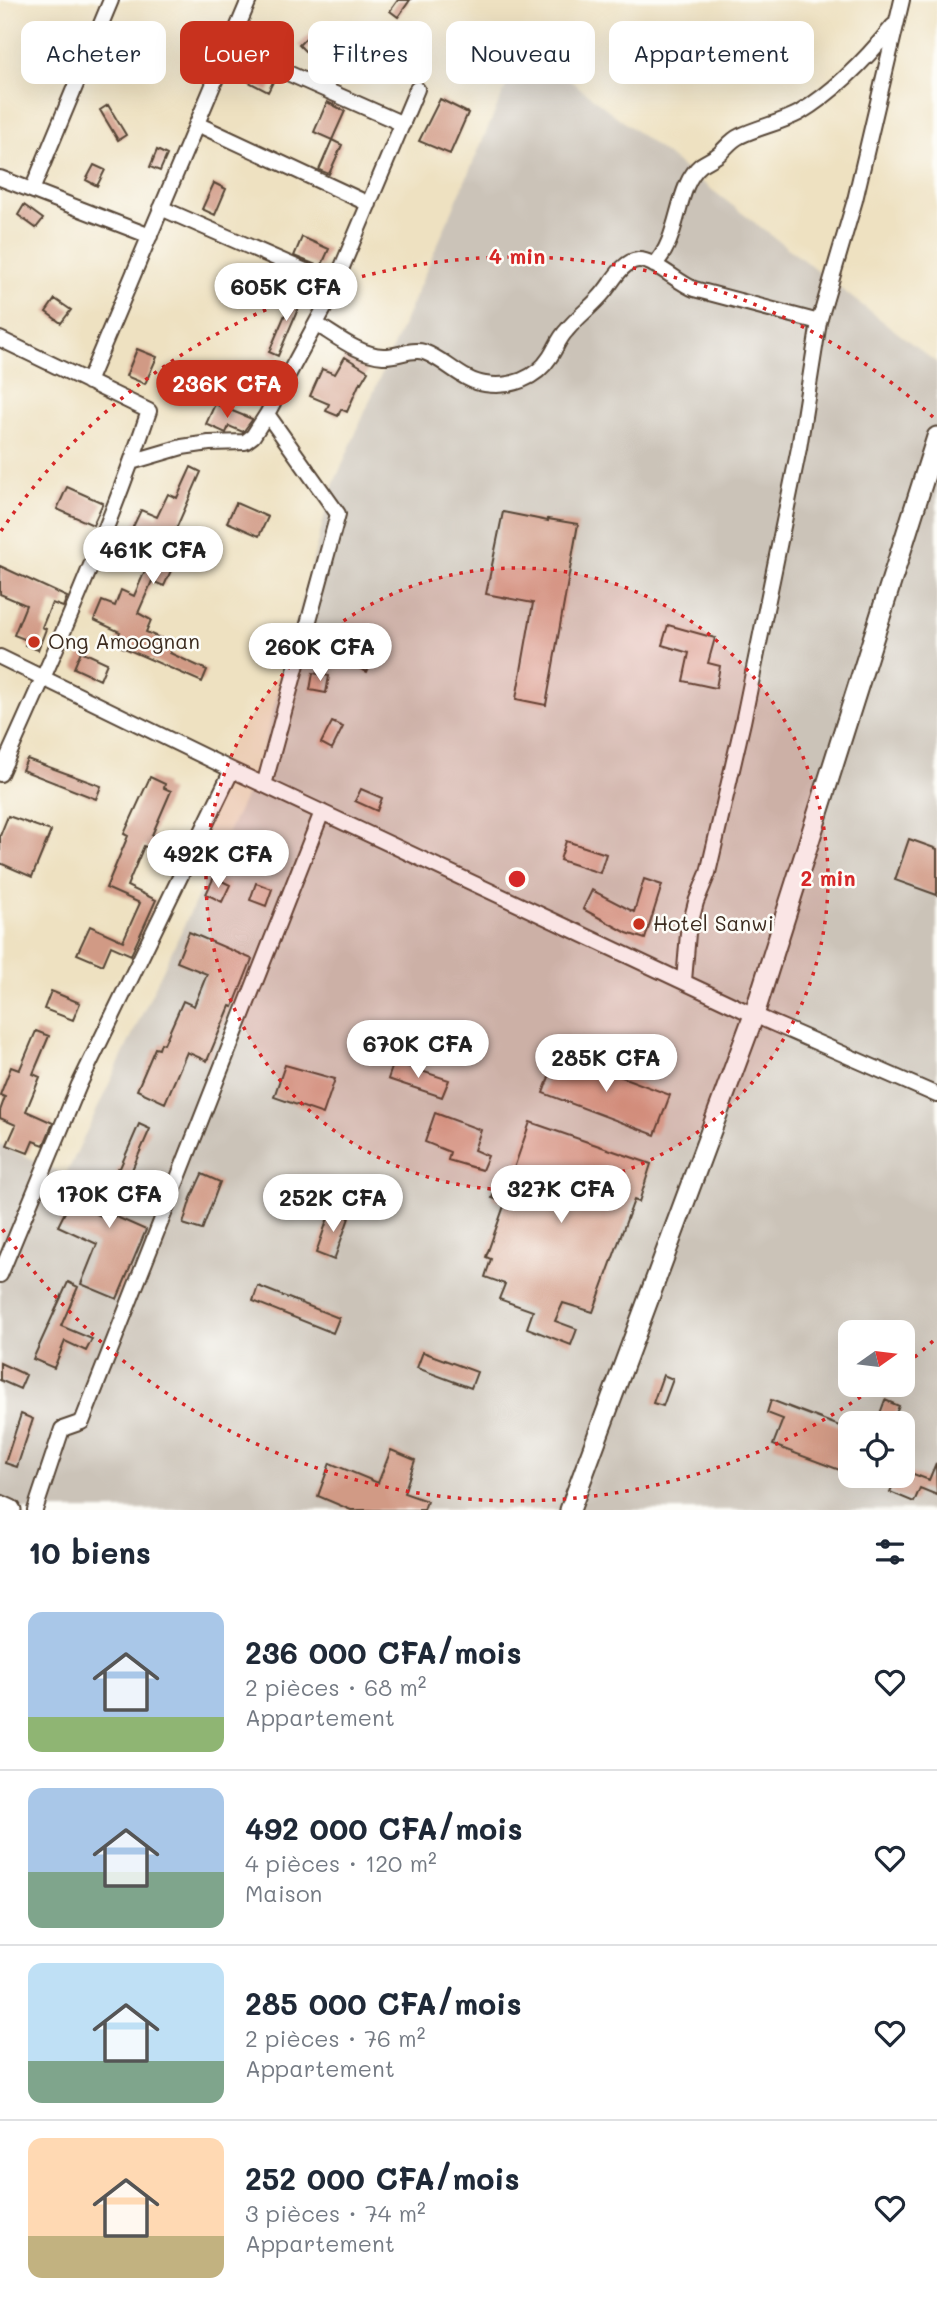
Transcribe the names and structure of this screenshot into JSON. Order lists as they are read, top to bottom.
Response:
{
  "places": ["Ong Amoognan", "Hotel Sanwi"],
  "north": "right",
  "page": {
    "chip": [
      "Acheter",
      "Louer",
      "Filtres",
      "Nouveau",
      "Appartement"
    ],
    "price": [
      "605K CFA",
      "236K CFA",
      "461K CFA",
      "260K CFA",
      "492K CFA",
      "670K CFA",
      "285K CFA",
      "327K CFA",
      "170K CFA",
      "252K CFA"
    ],
    "heading": "10 biens",
    "list": [
      {
        "name": "236 000 CFA/mois",
        "note": "2 pièces · 68 m² · Appartement"
      },
      {
        "name": "492 000 CFA/mois",
        "note": "4 pièces · 120 m² · Maison"
      },
      {
        "name": "285 000 CFA/mois",
        "note": "2 pièces · 76 m² · Appartement"
      },
      {
        "name": "252 000 CFA/mois",
        "note": "3 pièces · 74 m² · Appartement"
      }
    ]
  },
  "rings": ["4 min", "2 min"]
}
